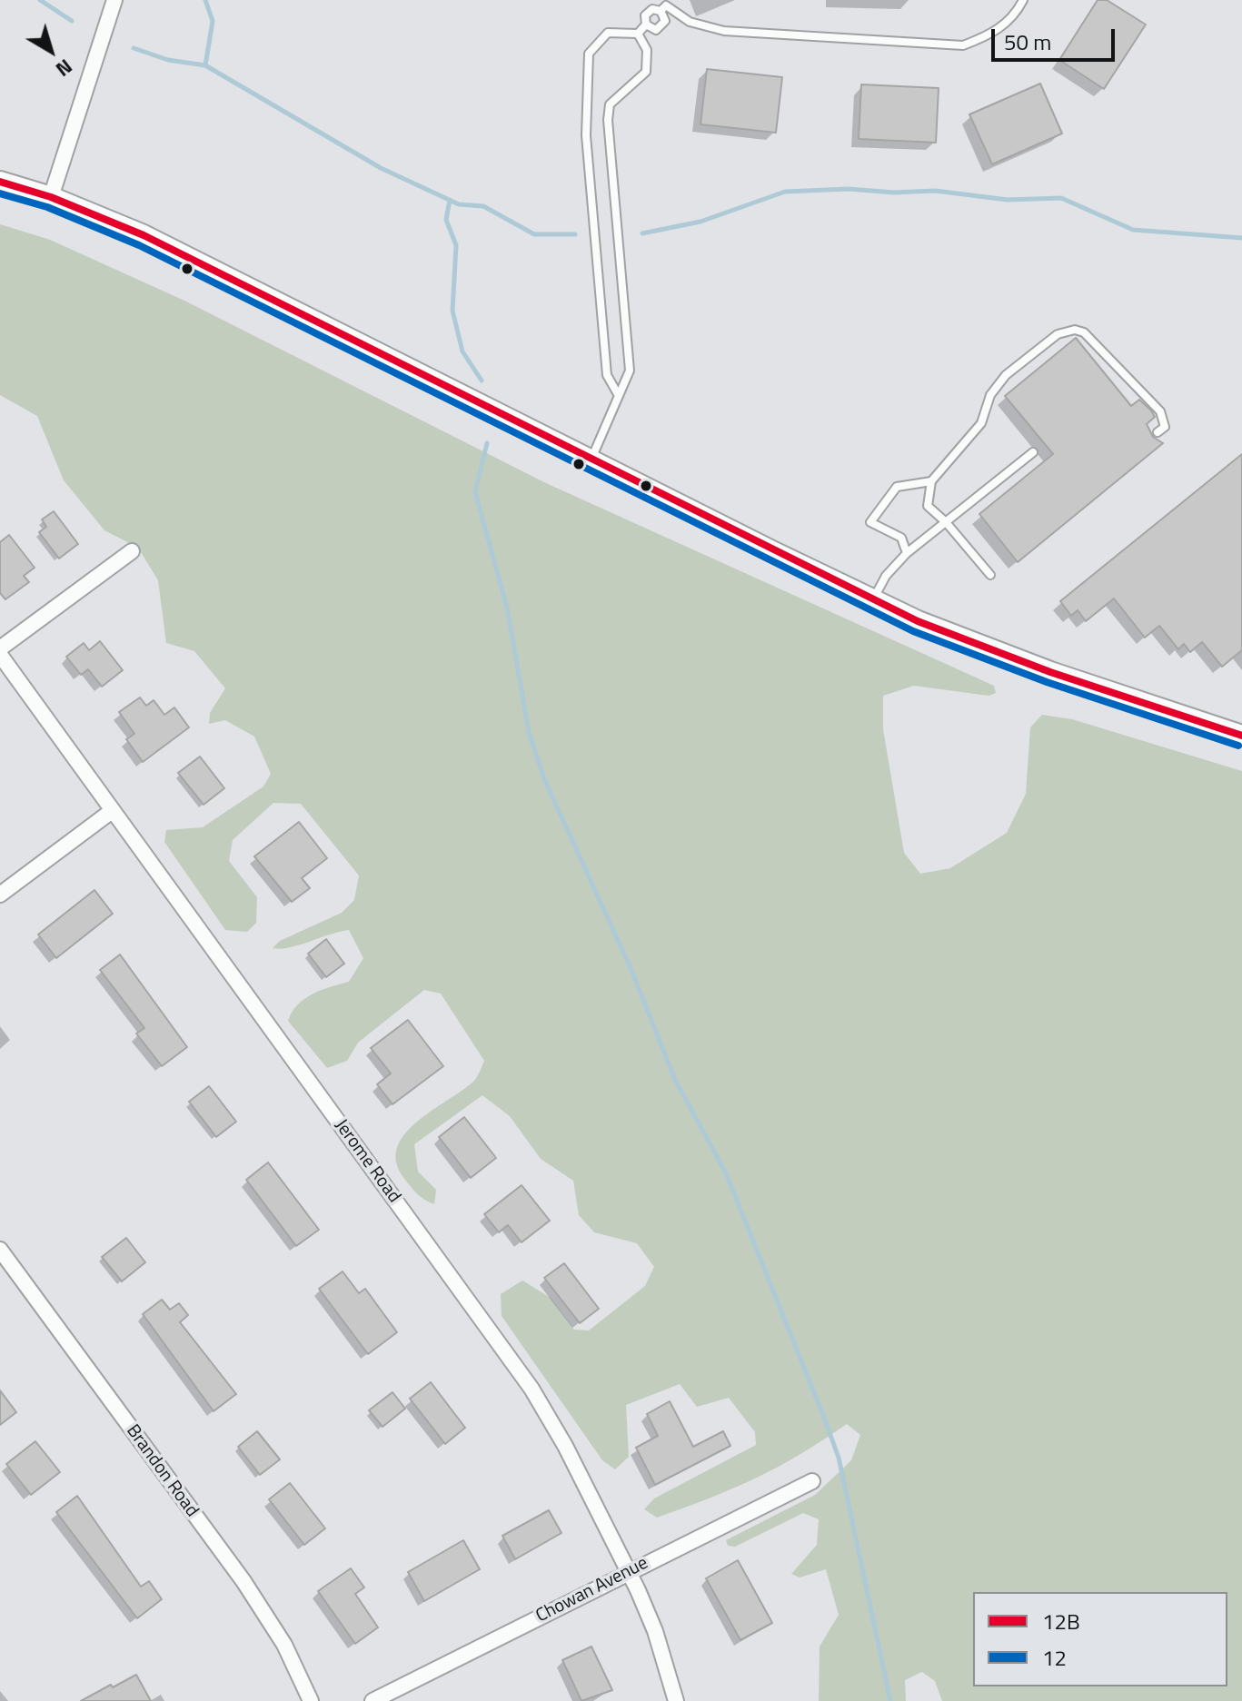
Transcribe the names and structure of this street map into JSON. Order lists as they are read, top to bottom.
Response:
{
  "streets": {
    "street": ["Jerome Road", "Brandon Road", "Chowan Avenue"]
  },
  "crossings": [
    ["Jerome Road", "Chowan Avenue"]
  ],
  "lines": ["transit line 12B", "transit line 12"],
  "legend": ["12B", "12"],
  "scale_bar": "50 m",
  "north": "bottom right"
}
